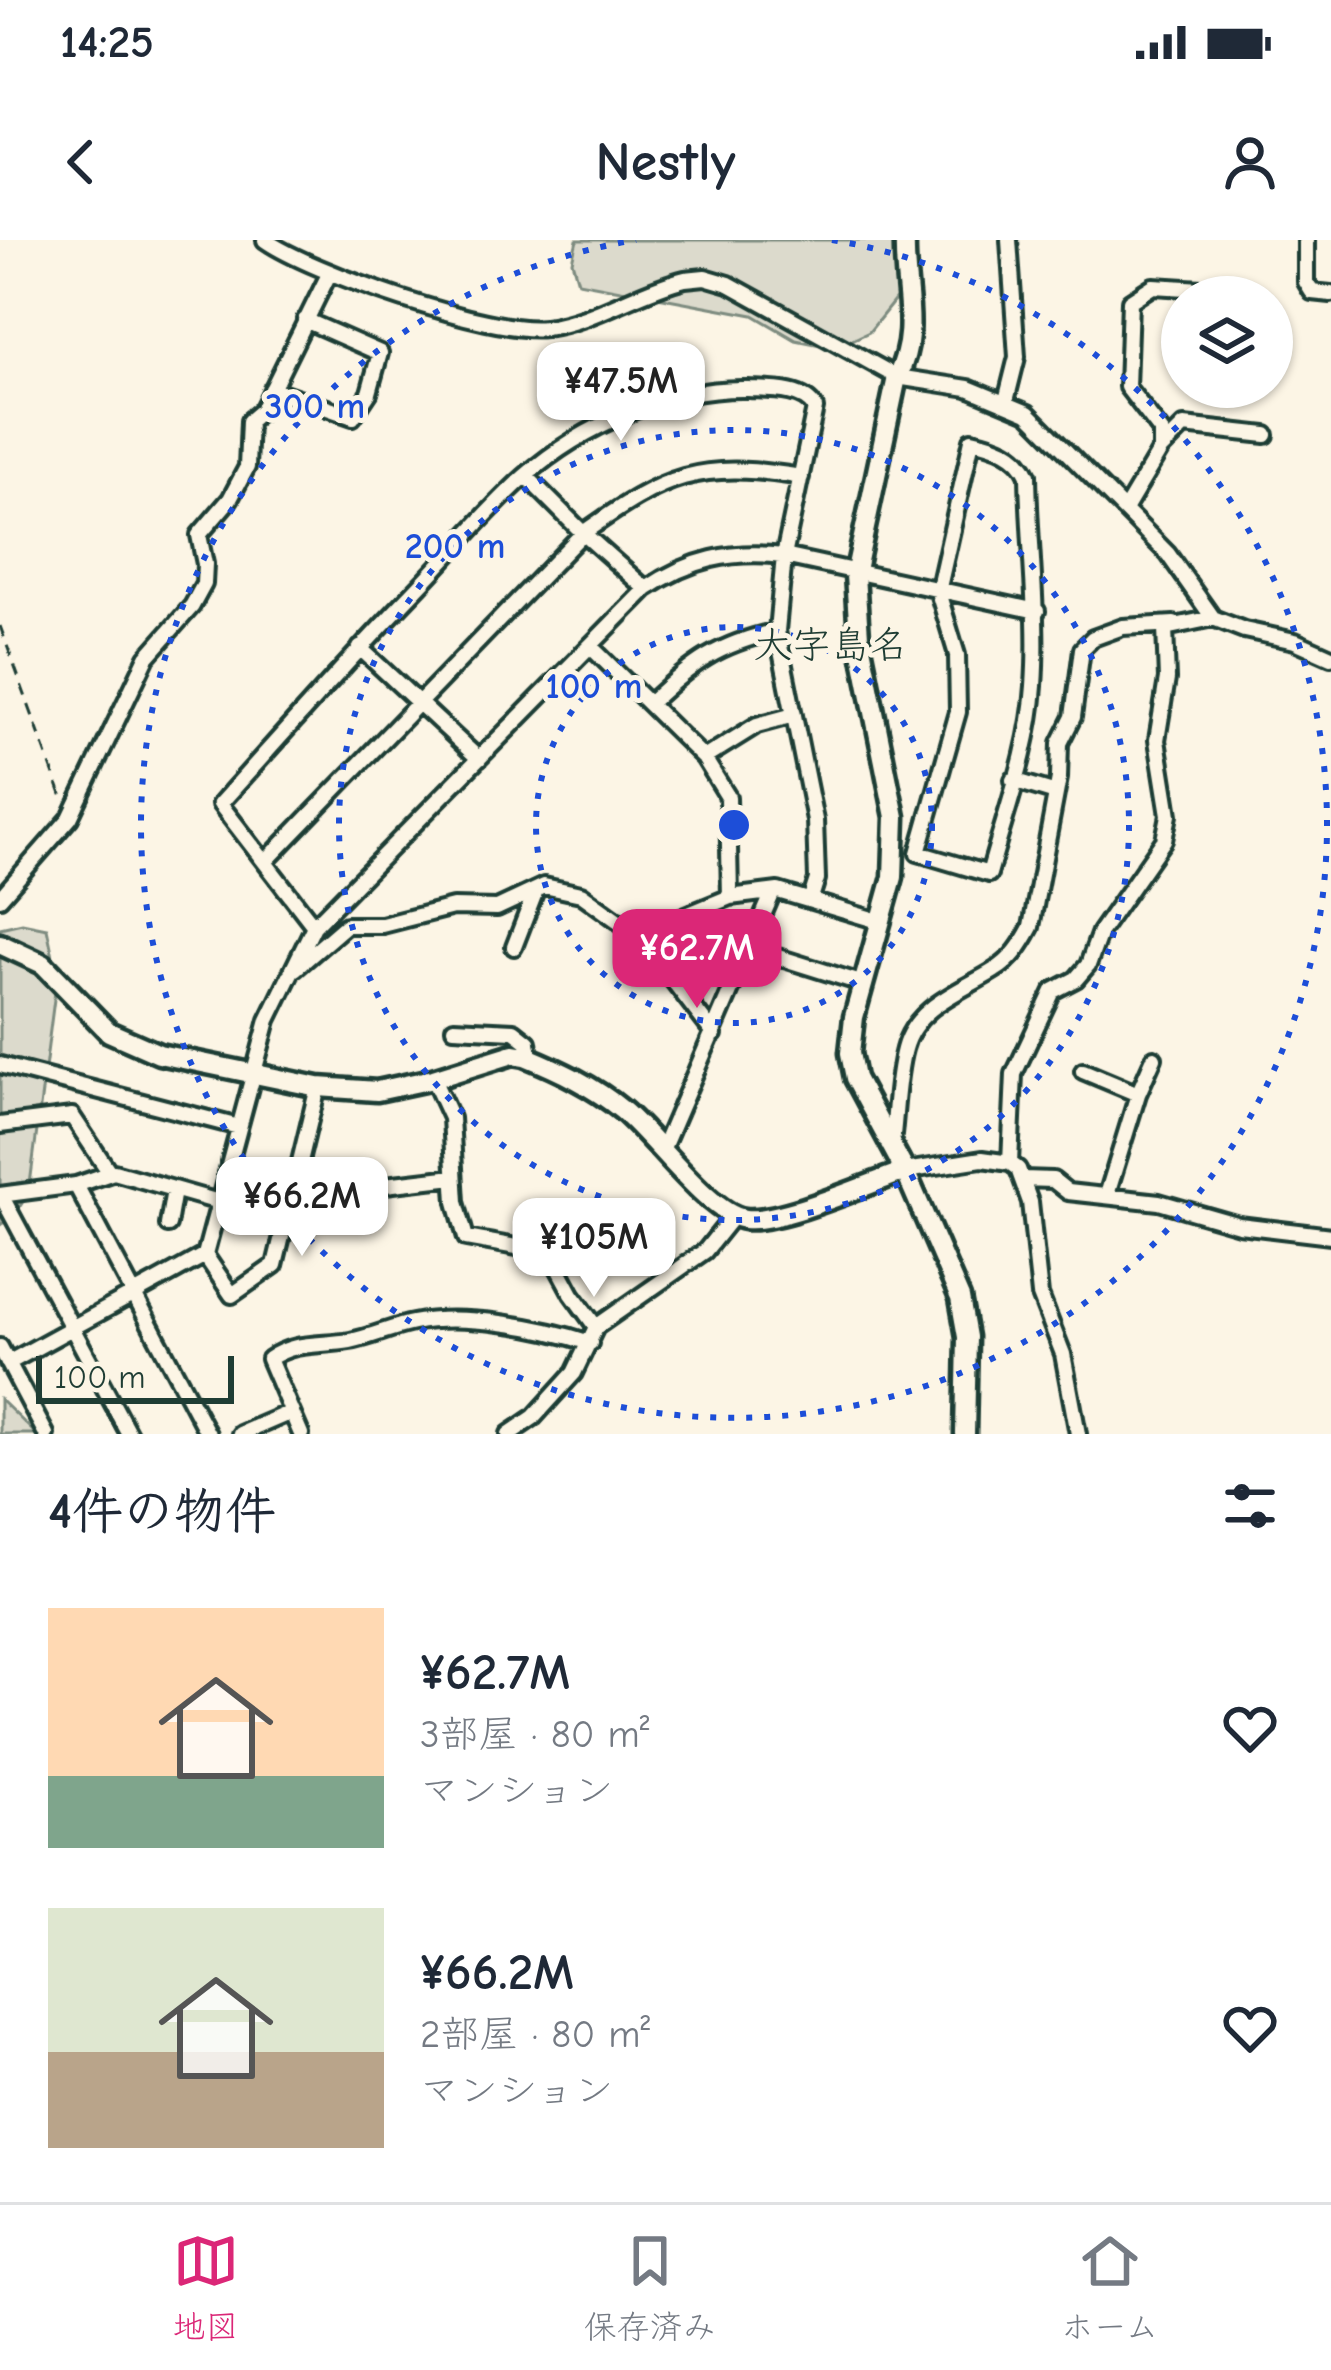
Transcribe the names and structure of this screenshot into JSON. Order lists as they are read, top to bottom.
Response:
{
  "districts": ["大字島名"],
  "scale_bar": "100 m",
  "page": {
    "status": "14:25",
    "header": "Nestly",
    "price": [
      "¥47.5M",
      "¥62.7M",
      "¥66.2M",
      "¥105M"
    ],
    "scale": "100 m",
    "heading": "4件の物件",
    "list": [
      {
        "name": "¥62.7M",
        "note": "3部屋 · 80 m² · マンション"
      },
      {
        "name": "¥66.2M",
        "note": "2部屋 · 80 m² · マンション"
      }
    ],
    "tabs": ["地図", "保存済み", "ホーム"]
  },
  "rings": ["300 m", "200 m", "100 m"]
}
